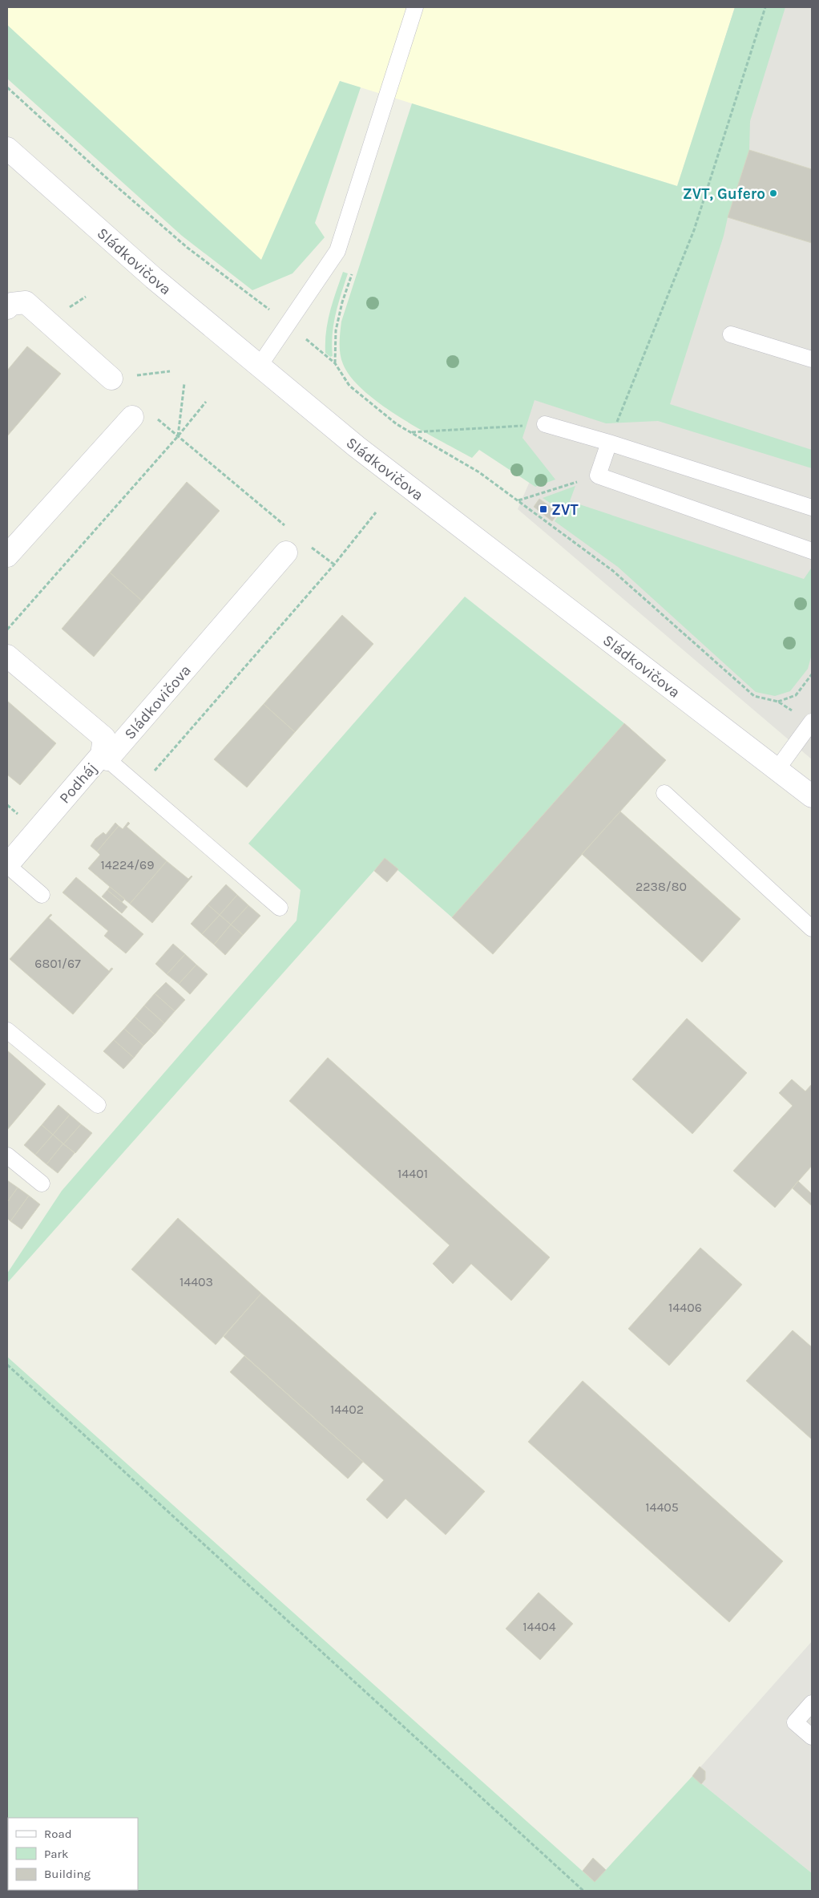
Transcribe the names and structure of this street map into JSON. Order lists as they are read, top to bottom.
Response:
{
  "streets": {
    "main road": ["Sládkovičova", "Podháj"]
  },
  "crossings": [
    ["Sládkovičova", "Podháj"]
  ],
  "places": {
    "other": ["ZVT, Gufero"],
    "transit": ["ZVT"]
  },
  "house_numbers": [
    "14224/69",
    "2238/80",
    "6801/67",
    "14401",
    "14403",
    "14406",
    "14402",
    "14405",
    "14404"
  ],
  "legend": ["Road", "Park", "Building"]
}
